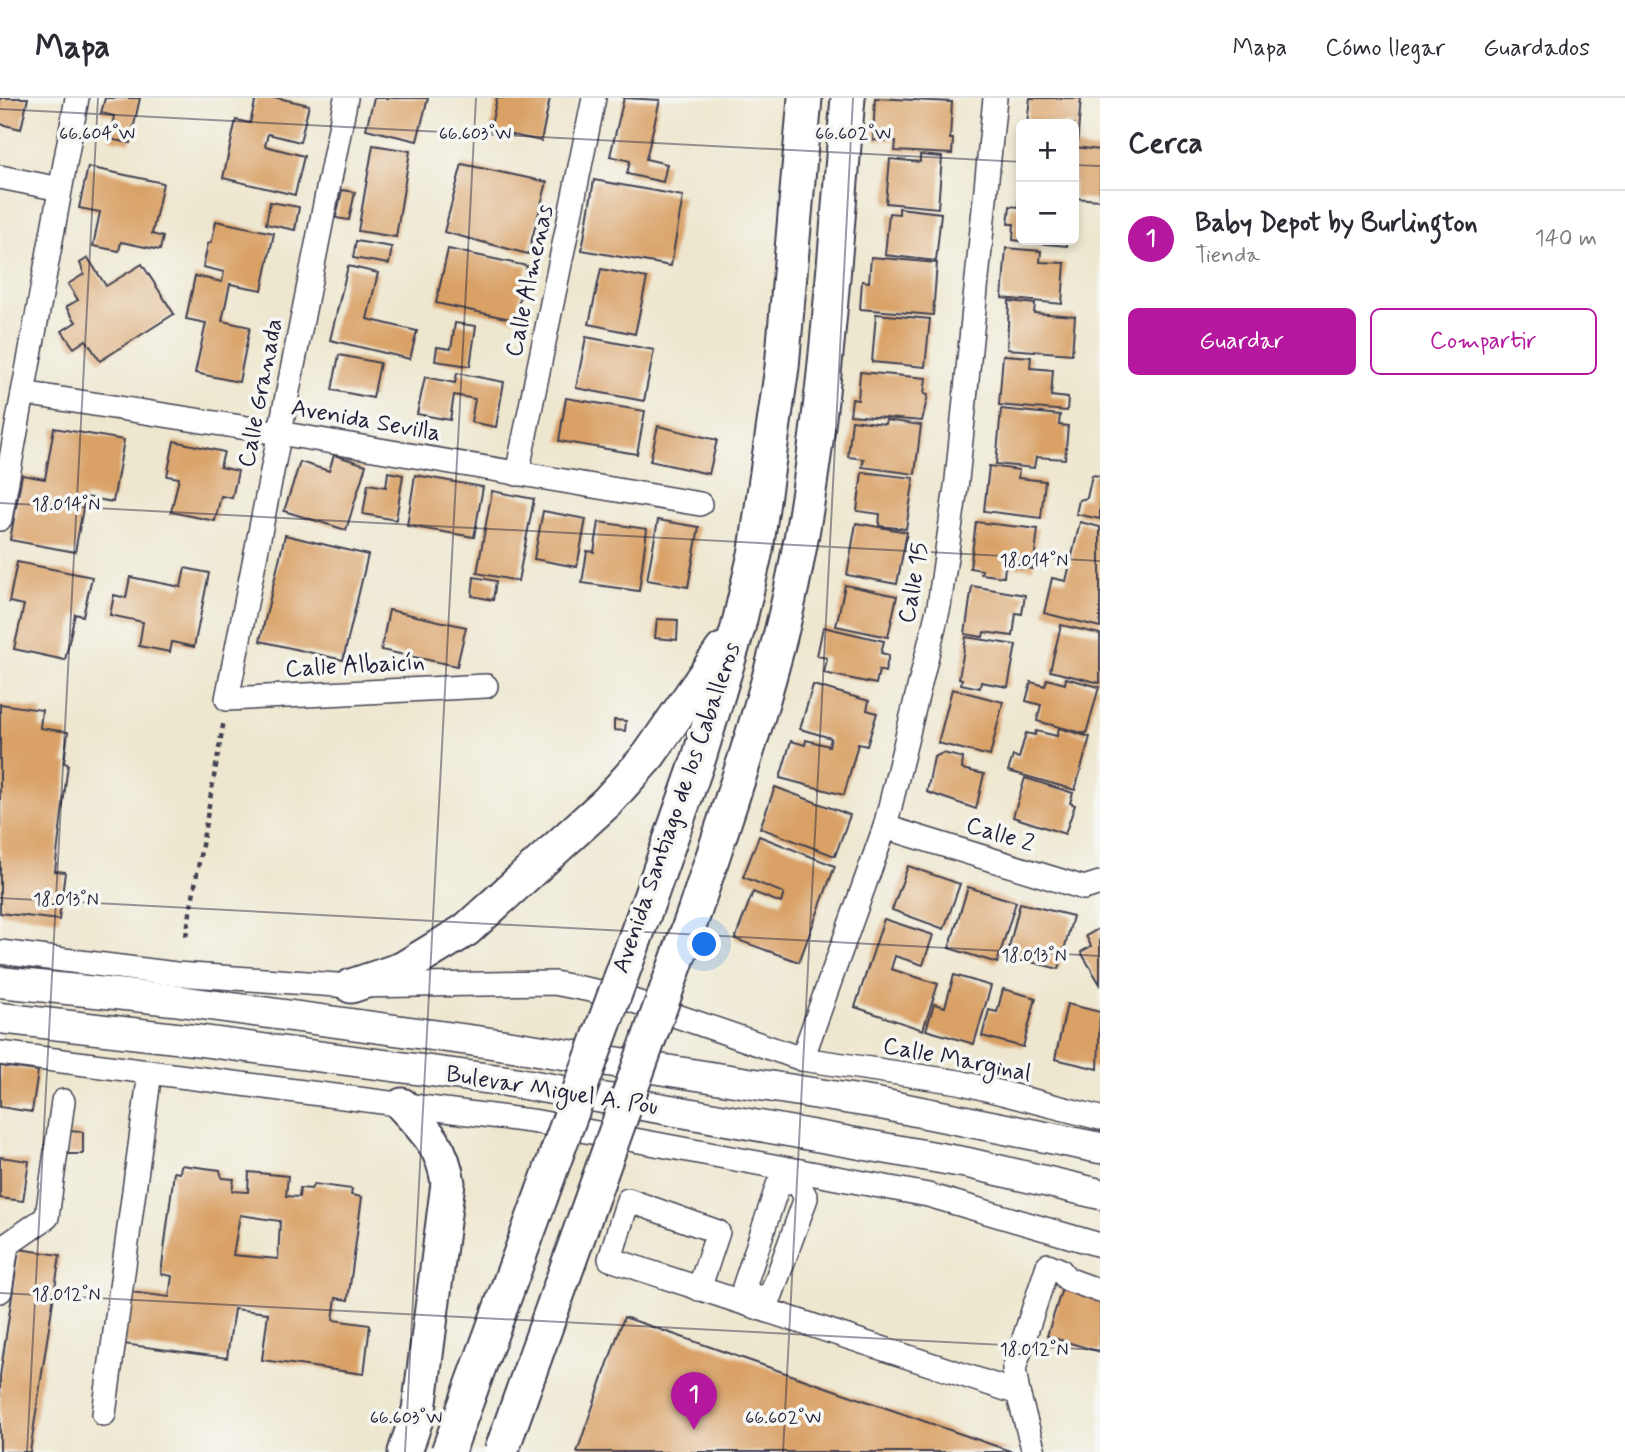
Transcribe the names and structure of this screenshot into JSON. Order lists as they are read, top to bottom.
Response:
{
  "streets": {
    "highway": ["Avenida Santiago de los Caballeros"],
    "main road": ["Bulevar Miguel A. Pou"],
    "street": [
      "Calle Almenas",
      "Calle Granada",
      "Avenida Sevilla",
      "Calle 15",
      "Calle Albaicín",
      "Calle 2",
      "Calle Marginal"
    ]
  },
  "crossings": [
    ["Calle Almenas", "Avenida Sevilla"],
    ["Calle Granada", "Avenida Sevilla"],
    ["Calle Granada", "Calle Albaicín"],
    ["Calle 15", "Calle 2"],
    ["Calle 15", "Calle Marginal"]
  ],
  "page": {
    "header": "Mapa",
    "nav": ["Mapa", "Cómo llegar", "Guardados"],
    "heading": "Cerca",
    "map_buttons": ["+", "−"],
    "list": [
      {
        "mark": "1",
        "name": "Baby Depot by Burlington",
        "note": "Tienda",
        "value": "140 m"
      }
    ],
    "buttons": ["Guardar", "Compartir"],
    "pins": "1"
  },
  "coordinates": [
    "66.604°W",
    "66.603°W",
    "66.602°W",
    "18.014°N",
    "18.013°N",
    "18.012°N"
  ]
}
